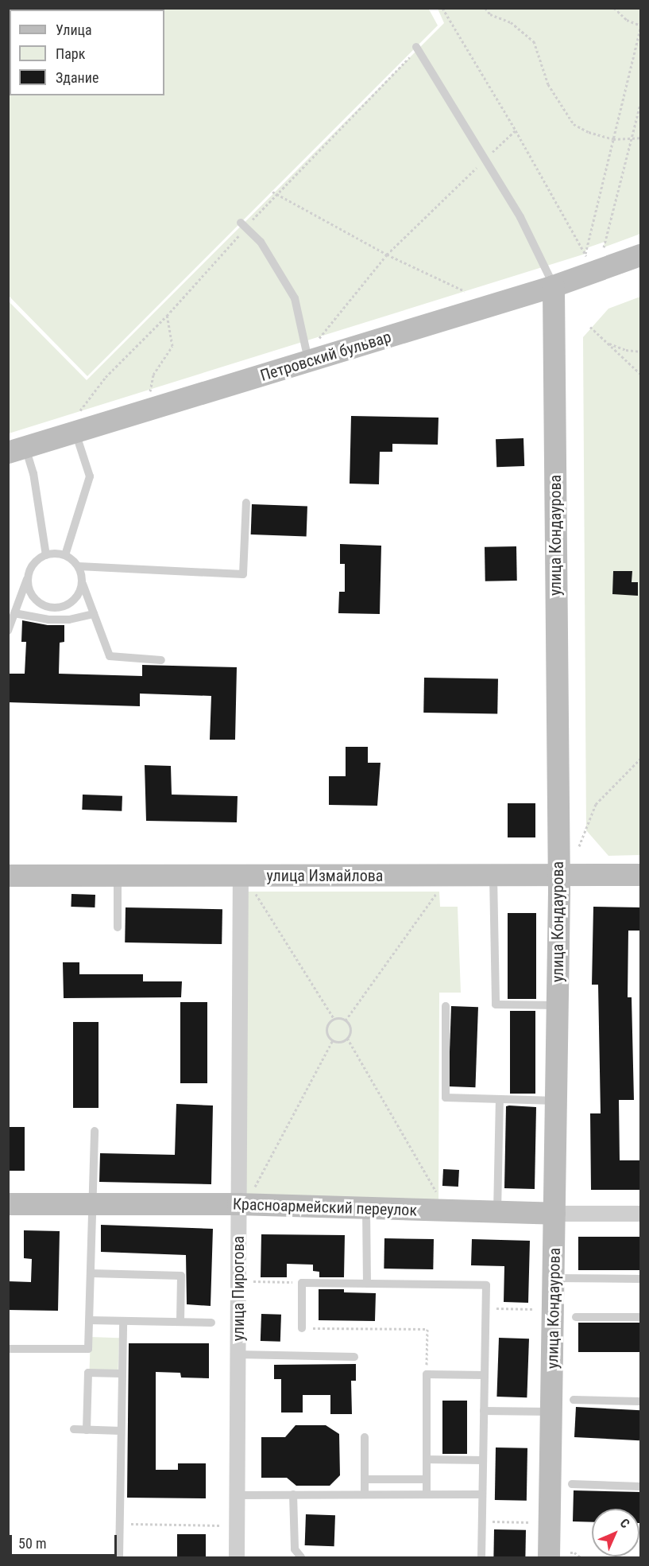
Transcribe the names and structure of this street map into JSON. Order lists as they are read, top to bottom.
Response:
{
  "streets": {
    "street": [
      "Петровский бульвар",
      "улица Кондаурова",
      "улица Измайлова",
      "Красноармейский переулок",
      "улица Пирогова"
    ]
  },
  "crossings": [
    ["Петровский бульвар", "улица Кондаурова"],
    ["улица Кондаурова", "улица Измайлова"],
    ["улица Кондаурова", "Красноармейский переулок"],
    ["улица Измайлова", "улица Пирогова"],
    ["Красноармейский переулок", "улица Пирогова"]
  ],
  "legend": ["Улица", "Парк", "Здание"],
  "scale_bar": "50 m",
  "north": "top right"
}
